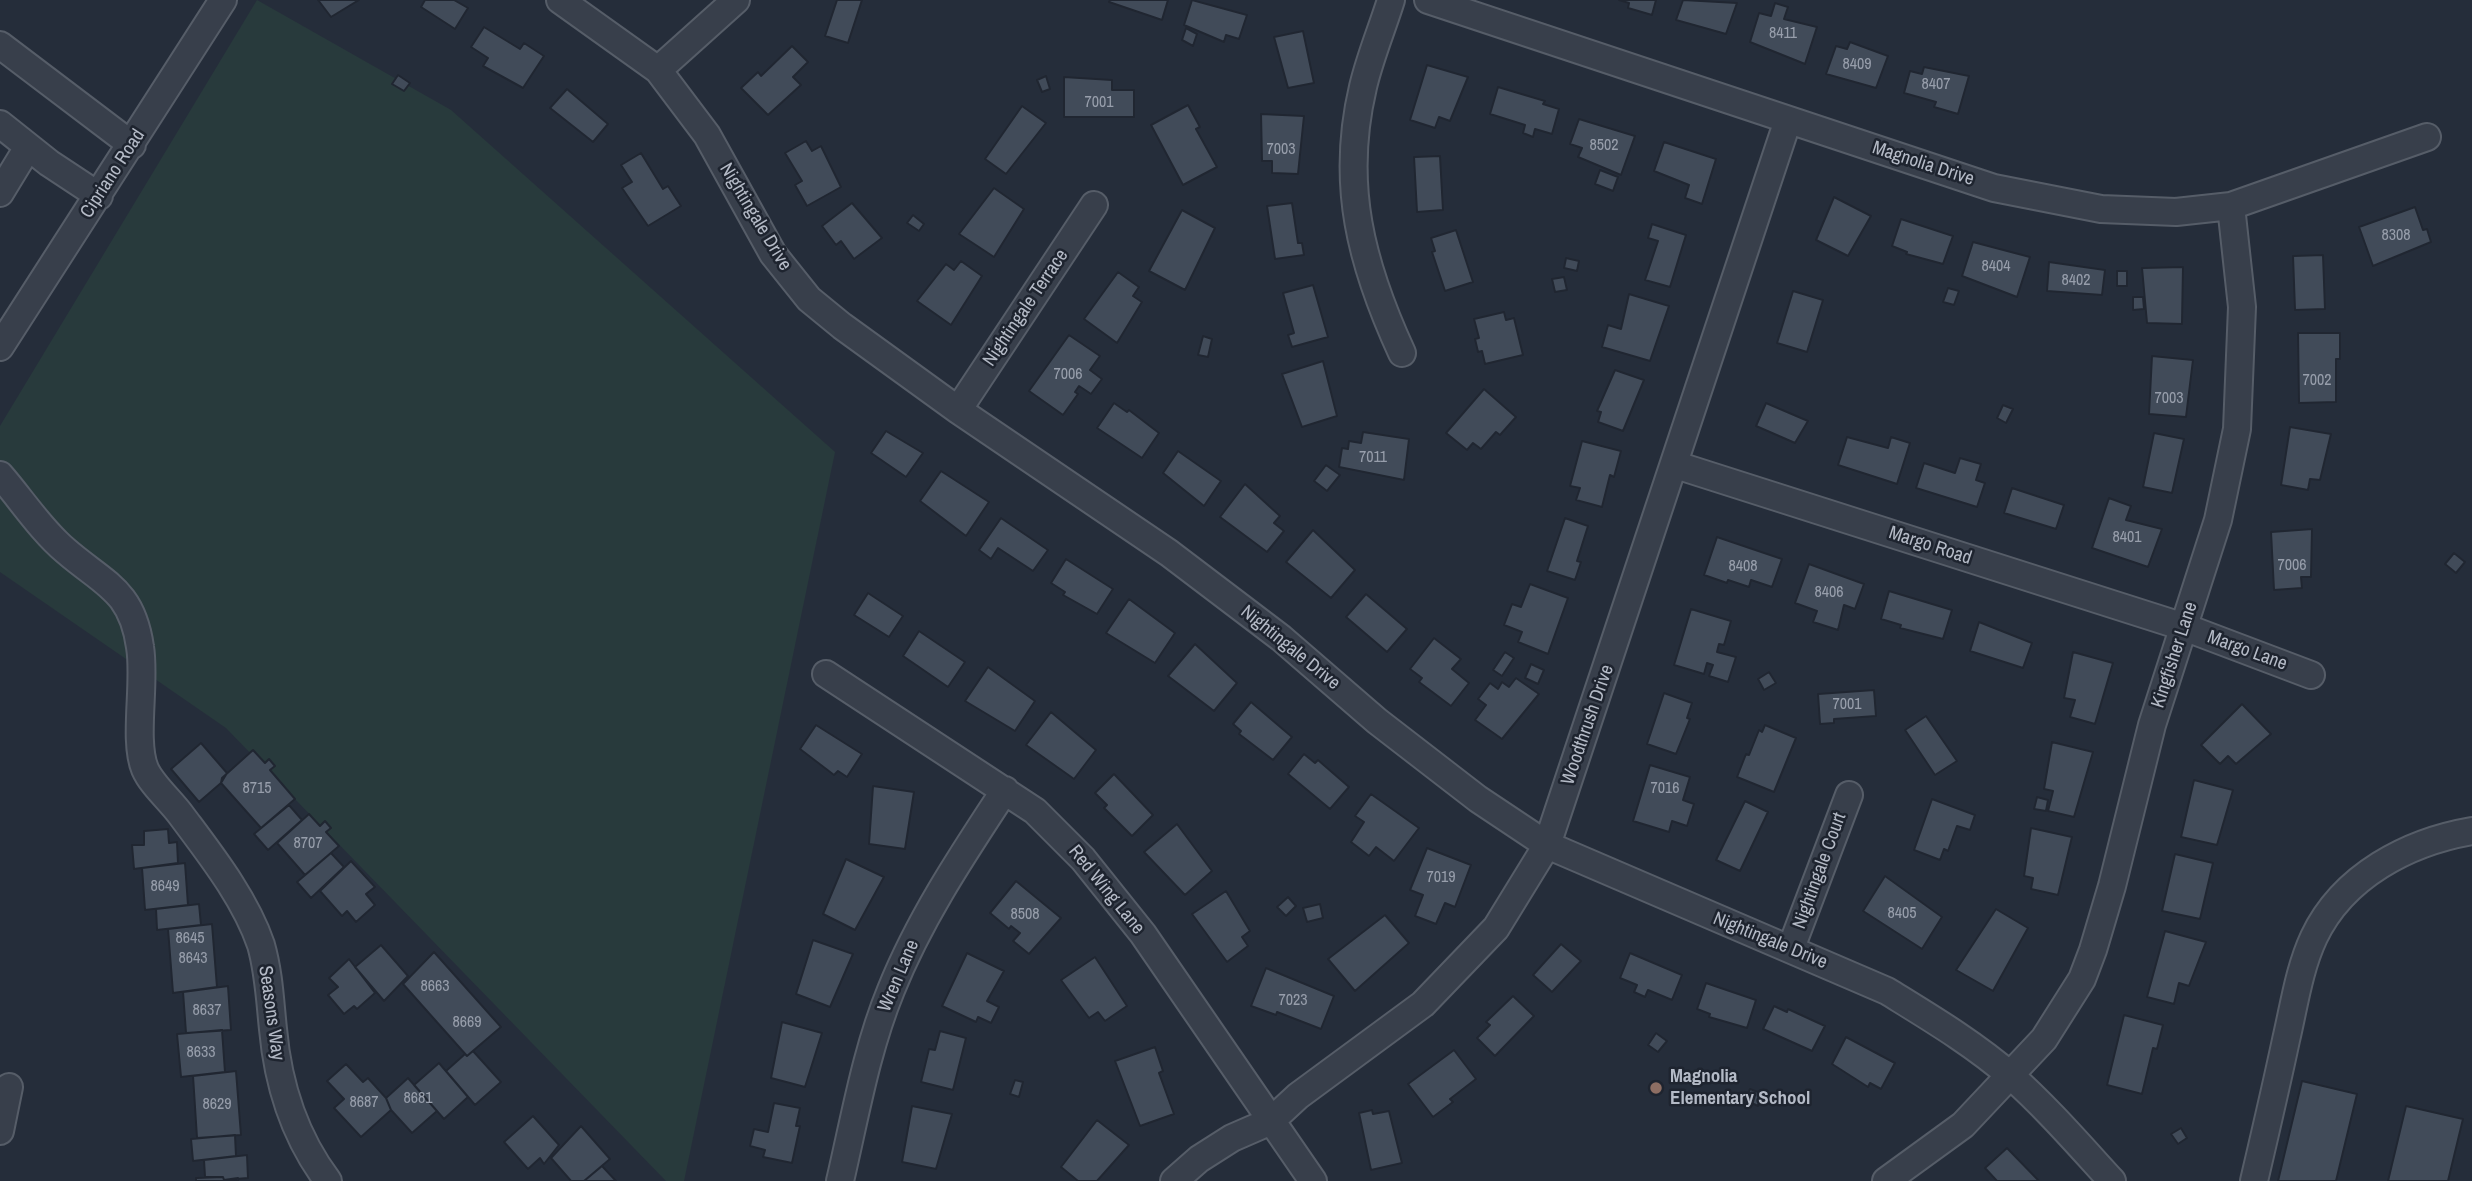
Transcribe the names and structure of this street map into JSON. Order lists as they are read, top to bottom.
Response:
{
  "streets": {
    "street": [
      "Magnolia Drive",
      "Cipriano Road",
      "Nightingale Drive",
      "Nightingale Terrace",
      "Margo Road",
      "Margo Lane",
      "Kingfisher Lane",
      "Woodthrush Drive",
      "Nightingale Court",
      "Red Wing Lane",
      "Wren Lane",
      "Seasons Way"
    ]
  },
  "crossings": [
    ["Magnolia Drive", "Kingfisher Lane"],
    ["Magnolia Drive", "Woodthrush Drive"],
    ["Nightingale Drive", "Nightingale Terrace"],
    ["Nightingale Drive", "Kingfisher Lane"],
    ["Nightingale Drive", "Woodthrush Drive"],
    ["Nightingale Drive", "Nightingale Court"],
    ["Margo Road", "Margo Lane"],
    ["Margo Road", "Kingfisher Lane"],
    ["Margo Road", "Woodthrush Drive"],
    ["Margo Lane", "Kingfisher Lane"],
    ["Woodthrush Drive", "Red Wing Lane"],
    ["Red Wing Lane", "Wren Lane"]
  ],
  "places": ["Magnolia Elementary School"],
  "house_numbers": [
    "8411",
    "8409",
    "8407",
    "7001",
    "8502",
    "7003",
    "8308",
    "8404",
    "8402",
    "7006",
    "7002",
    "7003",
    "7011",
    "8401",
    "7006",
    "8408",
    "8406",
    "7001",
    "8715",
    "7016",
    "8707",
    "7019",
    "8649",
    "8405",
    "8508",
    "8645",
    "8643",
    "8663",
    "7023",
    "8637",
    "8669",
    "8633",
    "8681",
    "8687",
    "8629"
  ]
}
